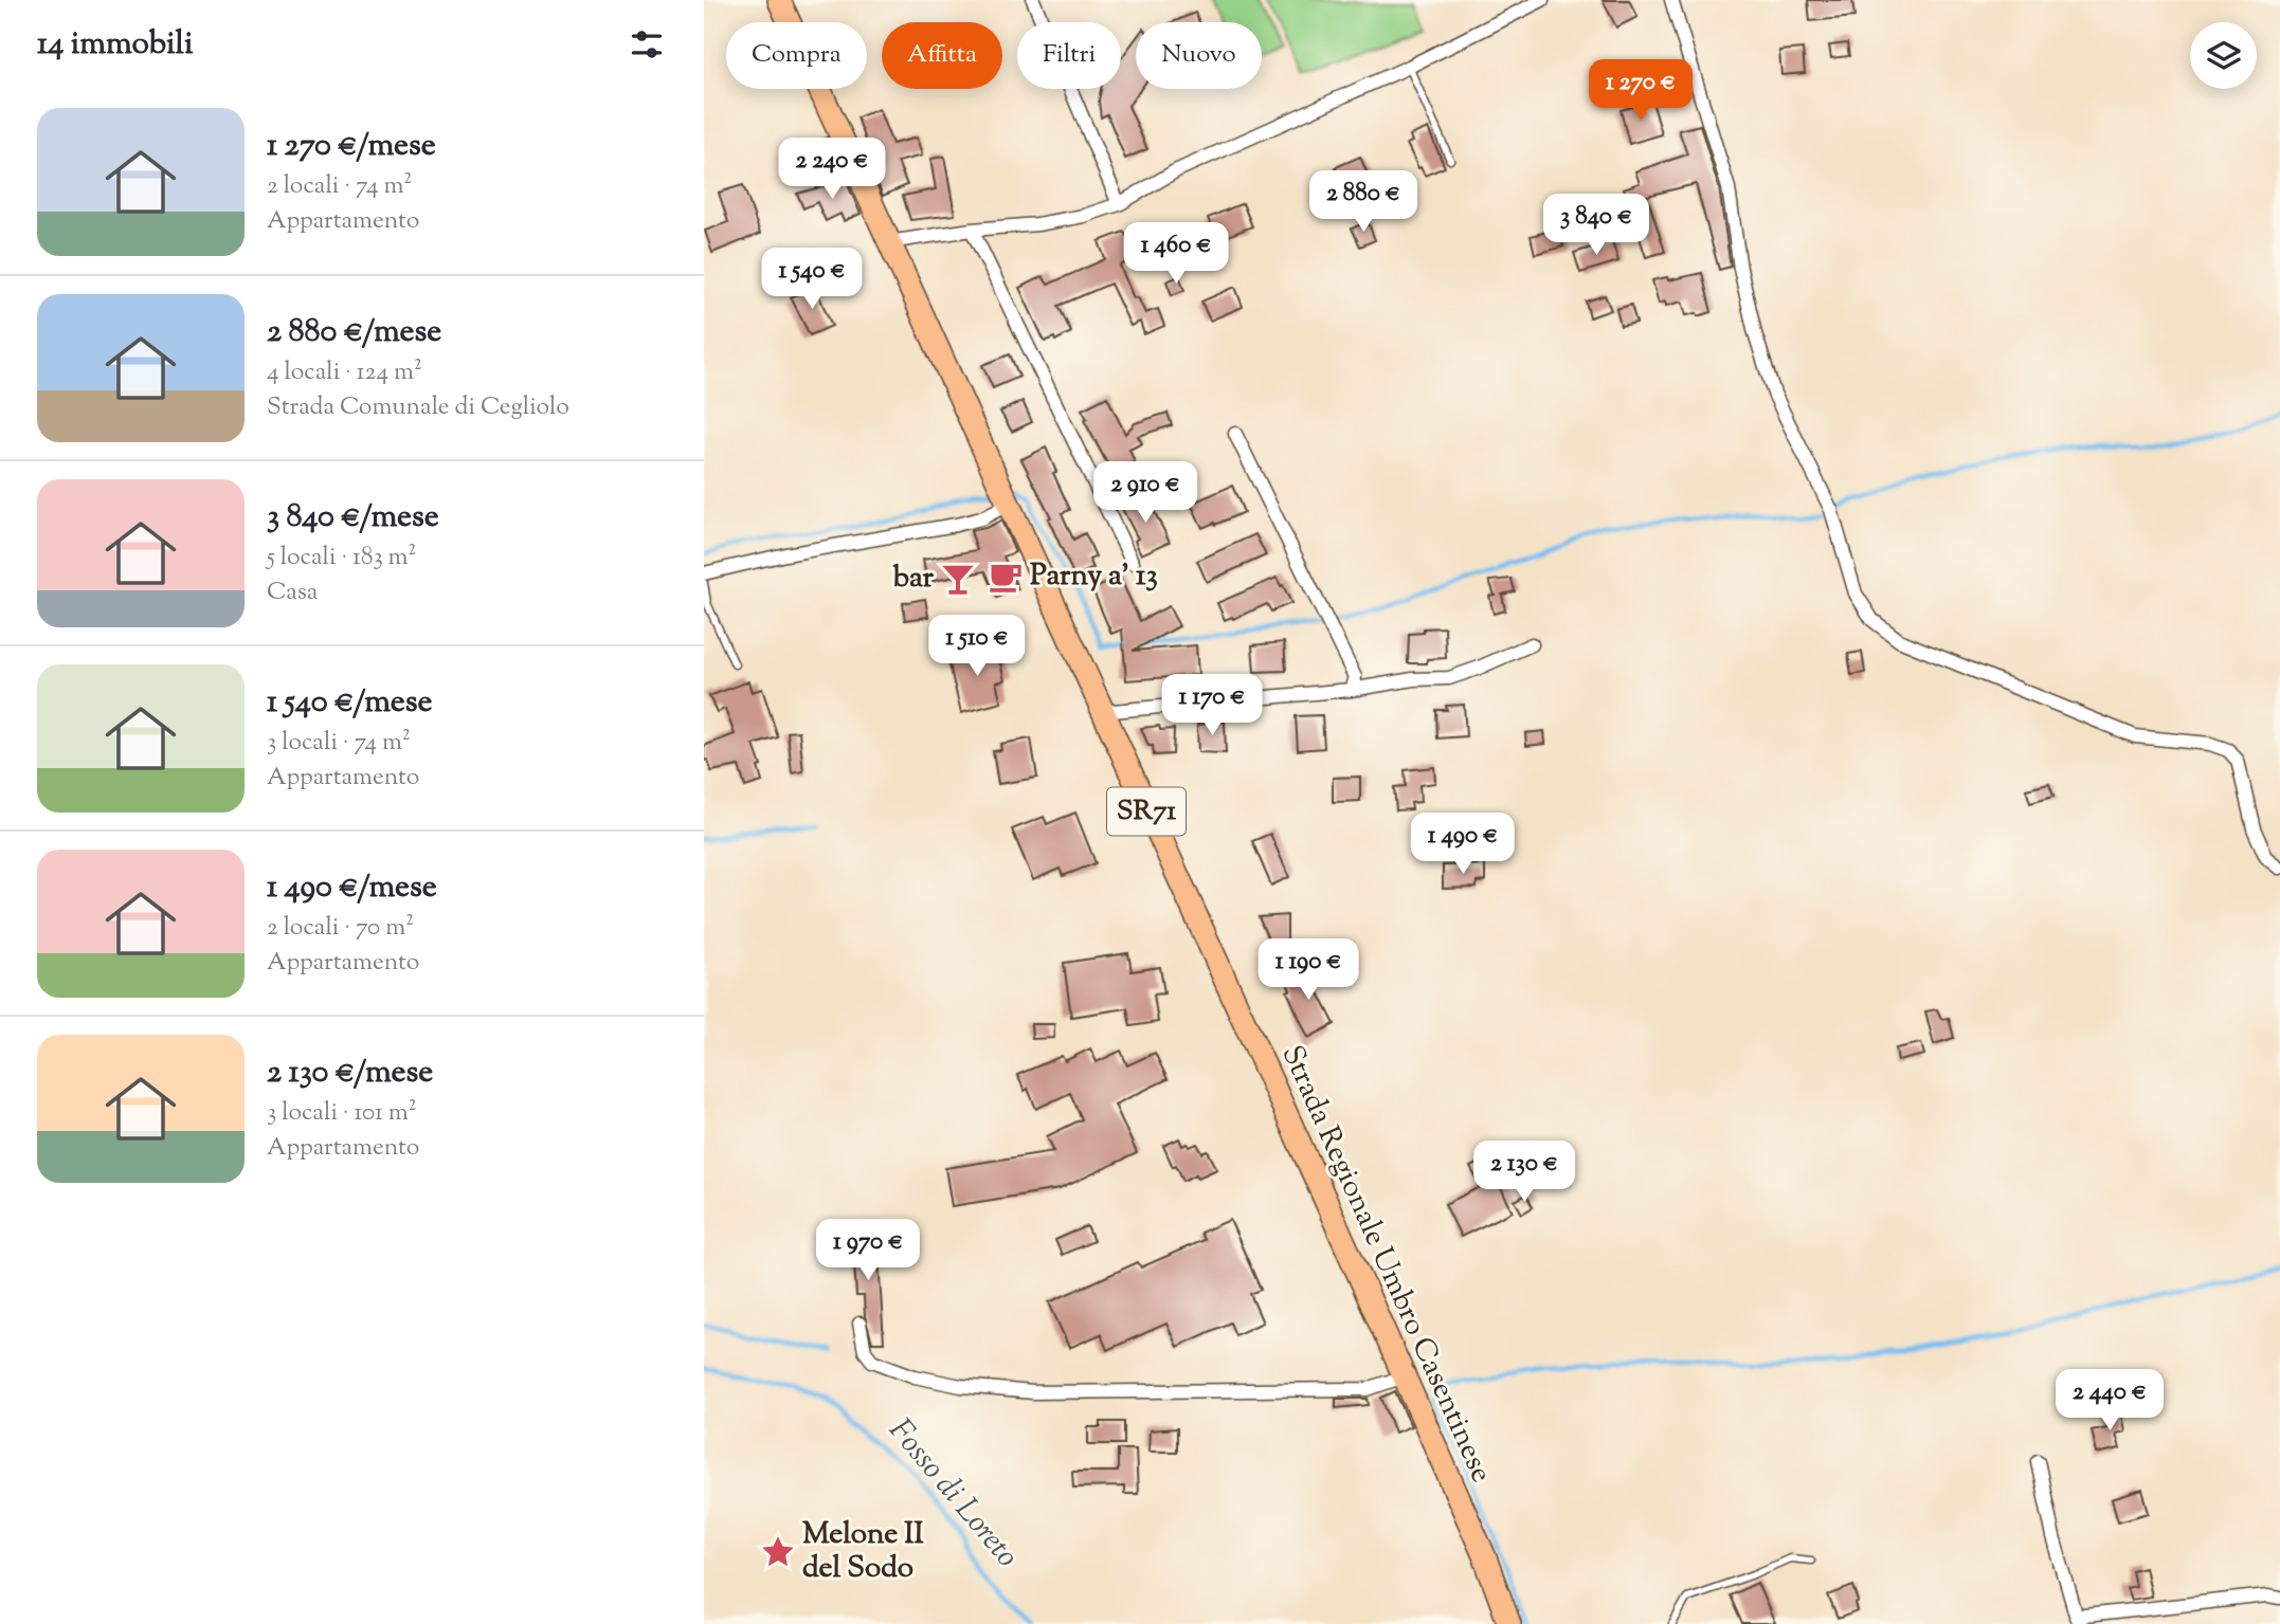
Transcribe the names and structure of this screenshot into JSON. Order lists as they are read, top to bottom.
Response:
{
  "streets": {
    "main road": ["SR71", "Strada Regionale Umbro Casentinese"]
  },
  "water": ["Fosso di Loreto"],
  "places": {
    "cafe": ["Parny a' 13"],
    "bar": ["bar"],
    "place": ["Melone II del Sodo"]
  },
  "page": {
    "heading": "14 immobili",
    "chip": [
      "Compra",
      "Affitta",
      "Filtri",
      "Nuovo"
    ],
    "price": [
      "1 270 €",
      "2 240 €",
      "2 880 €",
      "3 840 €",
      "1 460 €",
      "1 540 €",
      "2 910 €",
      "1 510 €",
      "1 170 €",
      "1 490 €",
      "1 190 €",
      "2 130 €",
      "1 970 €",
      "2 440 €"
    ],
    "list": [
      {
        "name": "1 270 €/mese",
        "note": "2 locali · 74 m² · Appartamento"
      },
      {
        "name": "2 880 €/mese",
        "note": "4 locali · 124 m² · Strada Comunale di Cegliolo"
      },
      {
        "name": "3 840 €/mese",
        "note": "5 locali · 183 m² · Casa"
      },
      {
        "name": "1 540 €/mese",
        "note": "3 locali · 74 m² · Appartamento"
      },
      {
        "name": "1 490 €/mese",
        "note": "2 locali · 70 m² · Appartamento"
      },
      {
        "name": "2 130 €/mese",
        "note": "3 locali · 101 m² · Appartamento"
      }
    ]
  }
}
